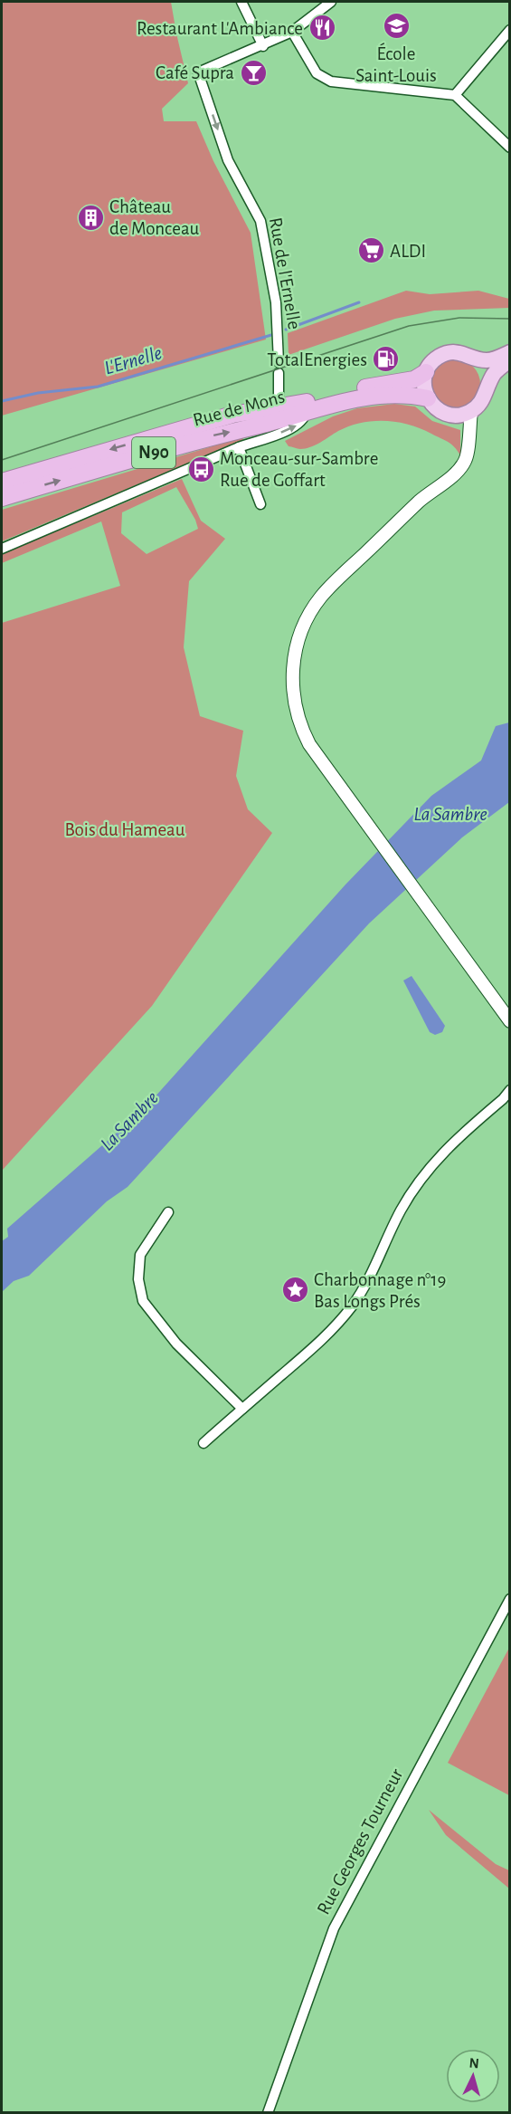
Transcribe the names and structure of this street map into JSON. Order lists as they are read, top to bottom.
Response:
{
  "streets": {
    "highway": ["Rue de Mons", "N90"],
    "street": ["Rue de l'Ernelle", "Rue Georges Tourneur"]
  },
  "one_way": ["Rue de l'Ernelle"],
  "water": ["L'Ernelle", "La Sambre"],
  "parks": ["Bois du Hameau"],
  "places": {
    "school or university": ["École Saint-Louis"],
    "restaurant": ["Restaurant L'Ambiance"],
    "bar": ["Café Supra"],
    "building": ["Château de Monceau"],
    "supermarket": ["ALDI"],
    "fuel station": ["TotalEnergies"],
    "bus stop": ["Monceau-sur-Sambre Rue de Goffart"],
    "place": ["Charbonnage n°19 Bas Longs Prés"]
  },
  "north": "top"
}
